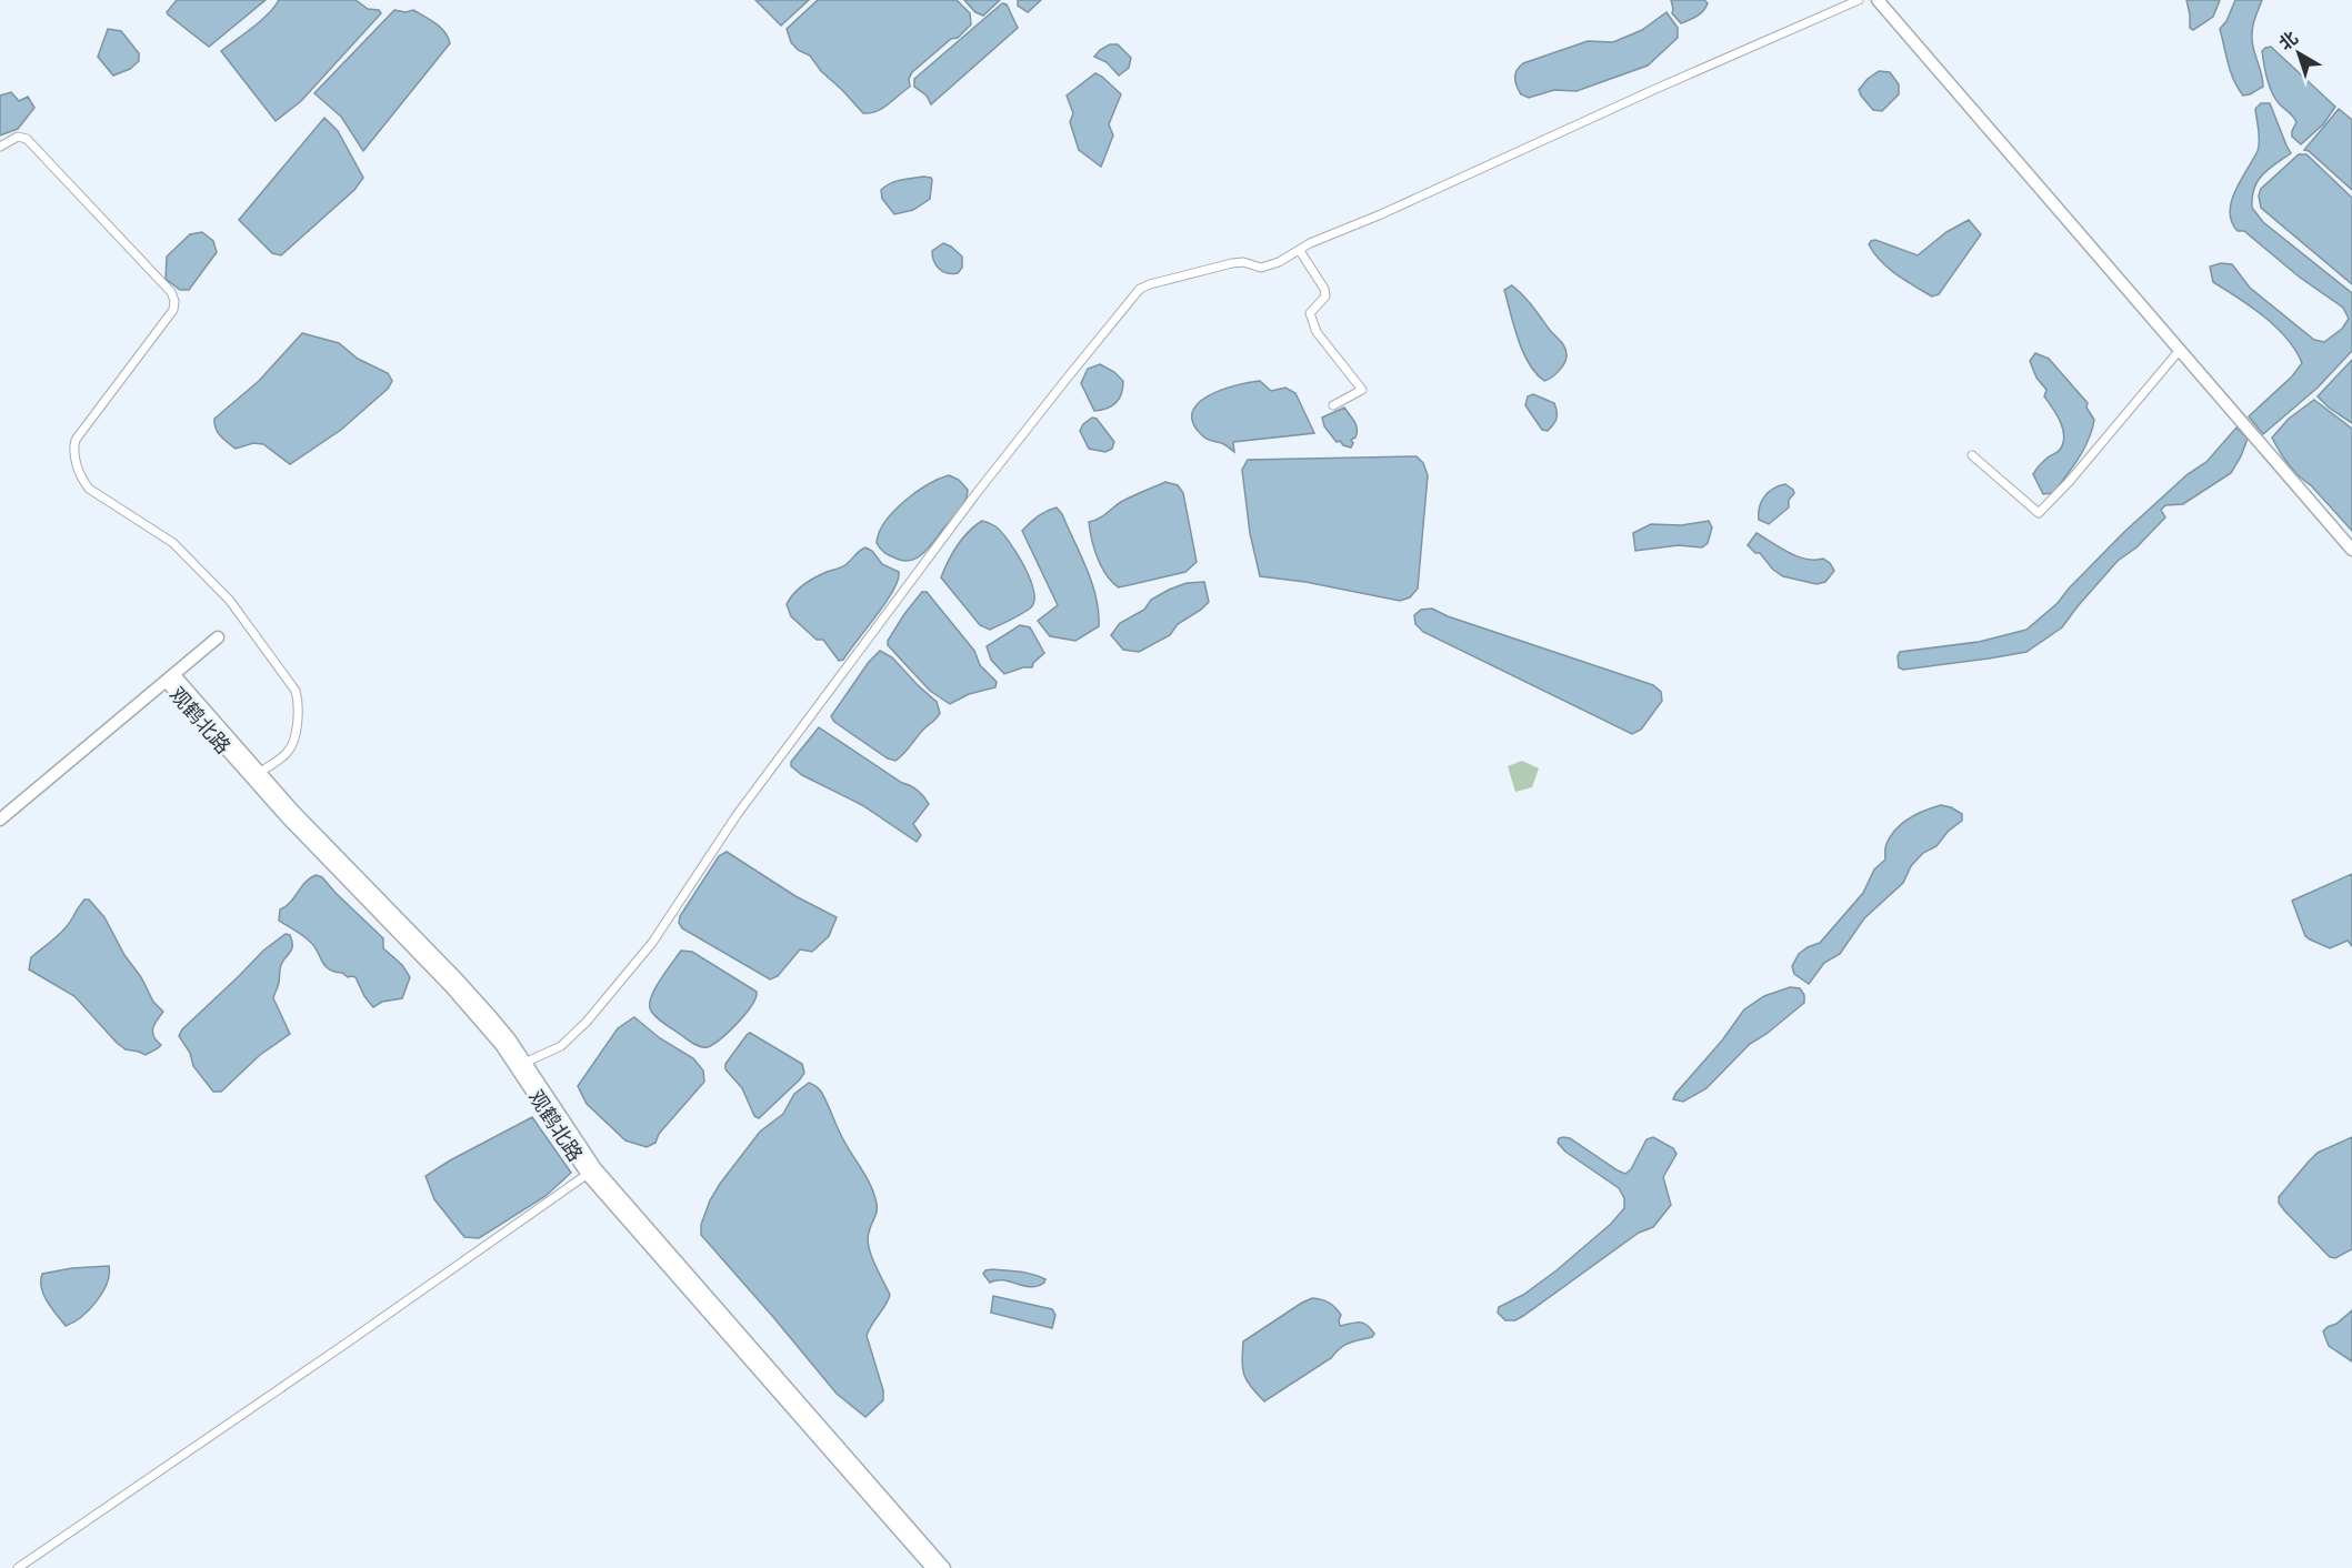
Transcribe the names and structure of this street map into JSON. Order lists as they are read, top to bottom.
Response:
{
  "streets": {
    "street": ["观鹤北路"]
  },
  "north": "top left"
}
